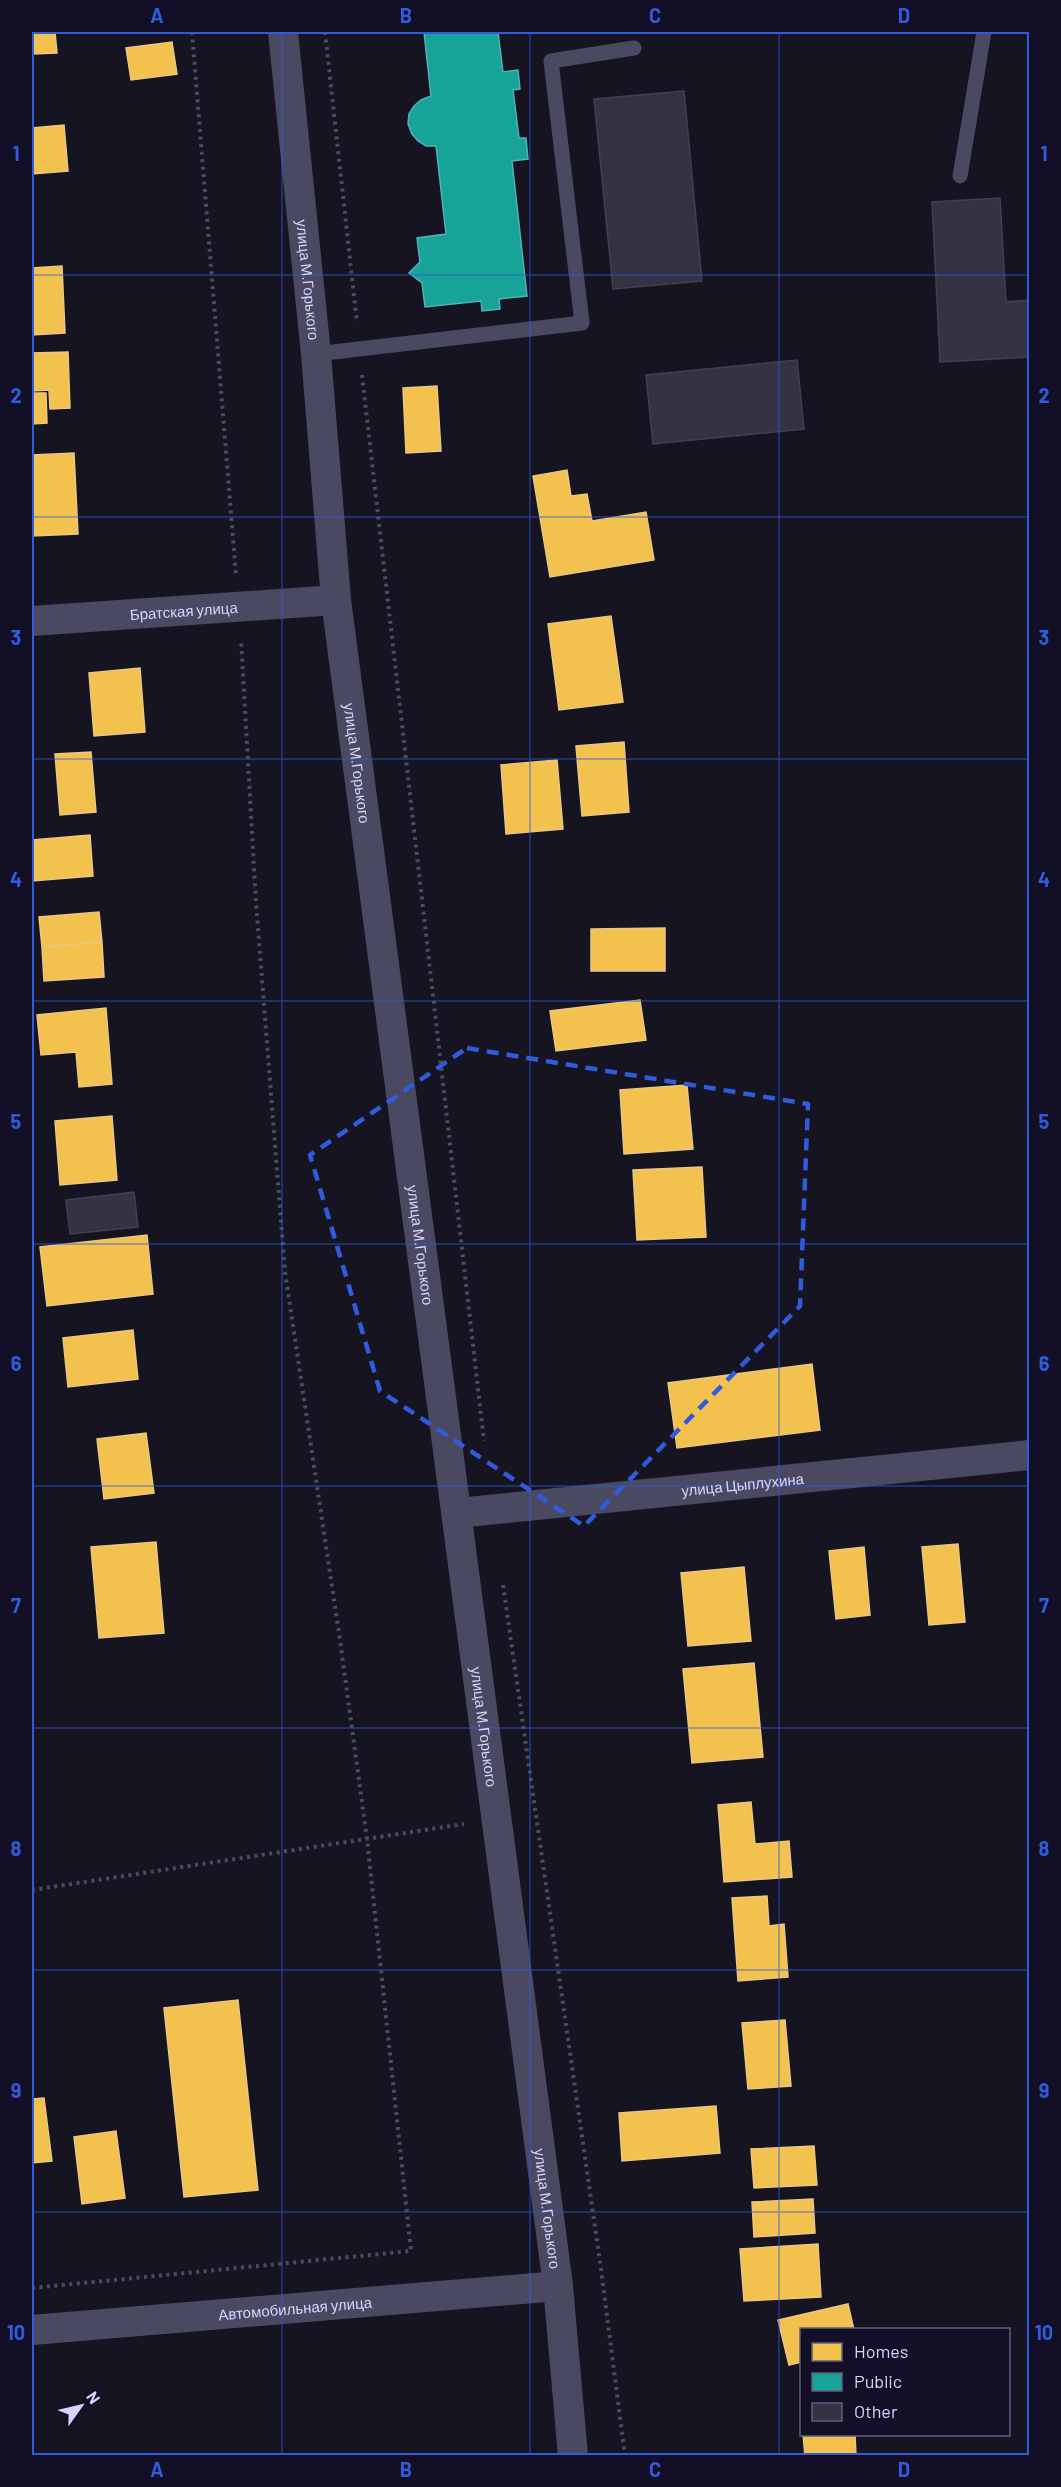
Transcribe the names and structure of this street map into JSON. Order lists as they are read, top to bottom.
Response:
{
  "streets": {
    "street": [
      "улица М.Горького",
      "Братская улица",
      "улица Цыплухина",
      "Автомобильная улица"
    ]
  },
  "crossings": [
    ["улица М.Горького", "Братская улица"],
    ["улица М.Горького", "улица Цыплухина"],
    ["улица М.Горького", "Автомобильная улица"]
  ],
  "legend": ["Homes", "Public", "Other"],
  "north": "top right",
  "grid": {
    "columns": [
      "A",
      "B",
      "C",
      "D"
    ],
    "rows": [
      "1",
      "2",
      "3",
      "4",
      "5",
      "6",
      "7",
      "8",
      "9",
      "10"
    ]
  }
}
